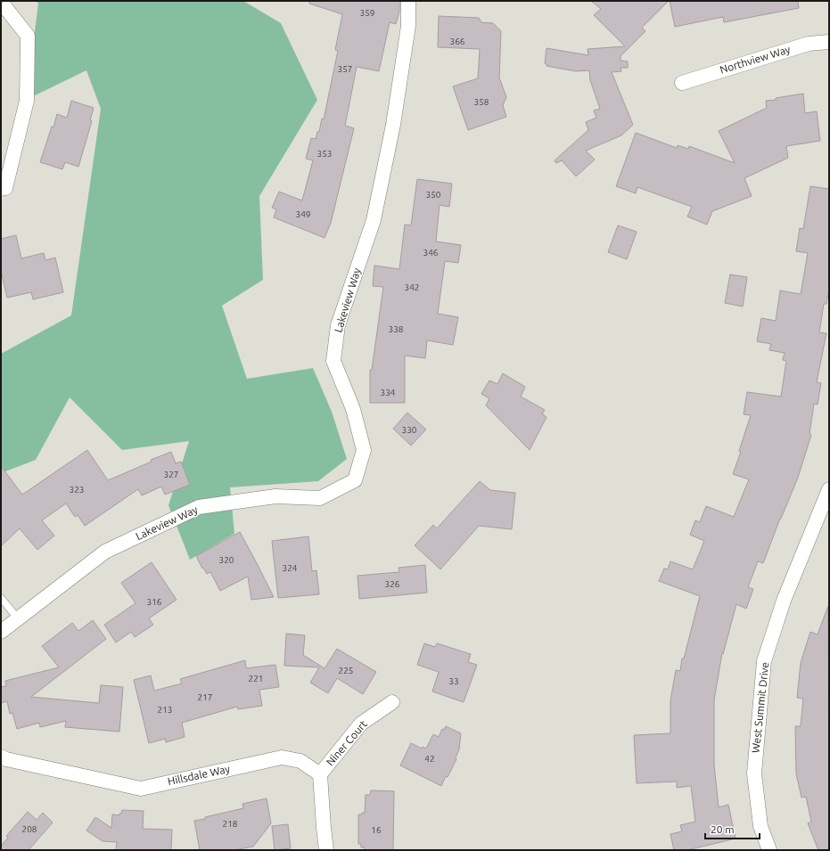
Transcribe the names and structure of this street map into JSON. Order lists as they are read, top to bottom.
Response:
{
  "streets": {
    "street": [
      "Northview Way",
      "Lakeview Way",
      "West Summit Drive",
      "Niner Court",
      "Hillsdale Way"
    ]
  },
  "crossings": [
    ["Niner Court", "Hillsdale Way"]
  ],
  "house_numbers": [
    "359",
    "366",
    "357",
    "358",
    "353",
    "350",
    "349",
    "346",
    "342",
    "338",
    "334",
    "330",
    "327",
    "323",
    "320",
    "324",
    "326",
    "316",
    "225",
    "221",
    "33",
    "217",
    "213",
    "42",
    "218",
    "208",
    "16"
  ],
  "scale_bar": "20 m"
}
